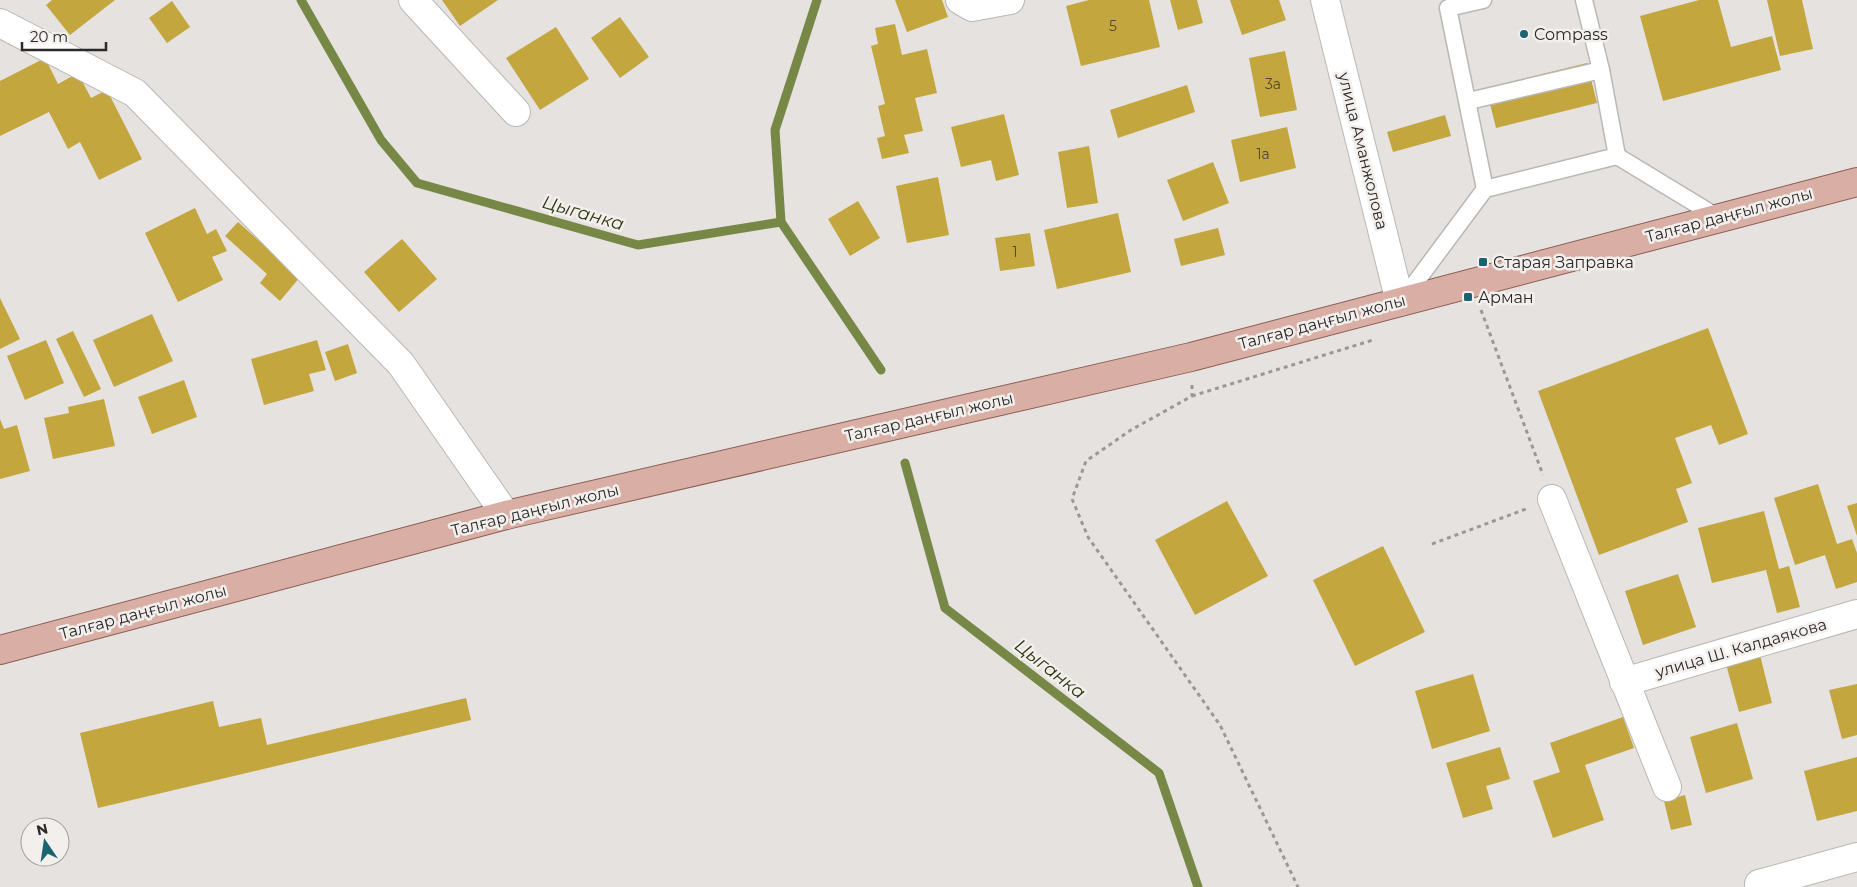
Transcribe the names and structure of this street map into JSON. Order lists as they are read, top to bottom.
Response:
{
  "streets": {
    "main road": ["Талғар даңғыл жолы"],
    "street": ["улица Аманжолова", "улица Ш. Калдаякова"]
  },
  "crossings": [
    ["улица Аманжолова", "Талғар даңғыл жолы"]
  ],
  "water": ["Цыганка"],
  "places": {
    "other": ["Compass"],
    "transit": ["Старая Заправка", "Арман"]
  },
  "house_numbers": [
    "5",
    "3а",
    "1а",
    "1"
  ],
  "scale_bar": "20 m",
  "north": "top"
}
